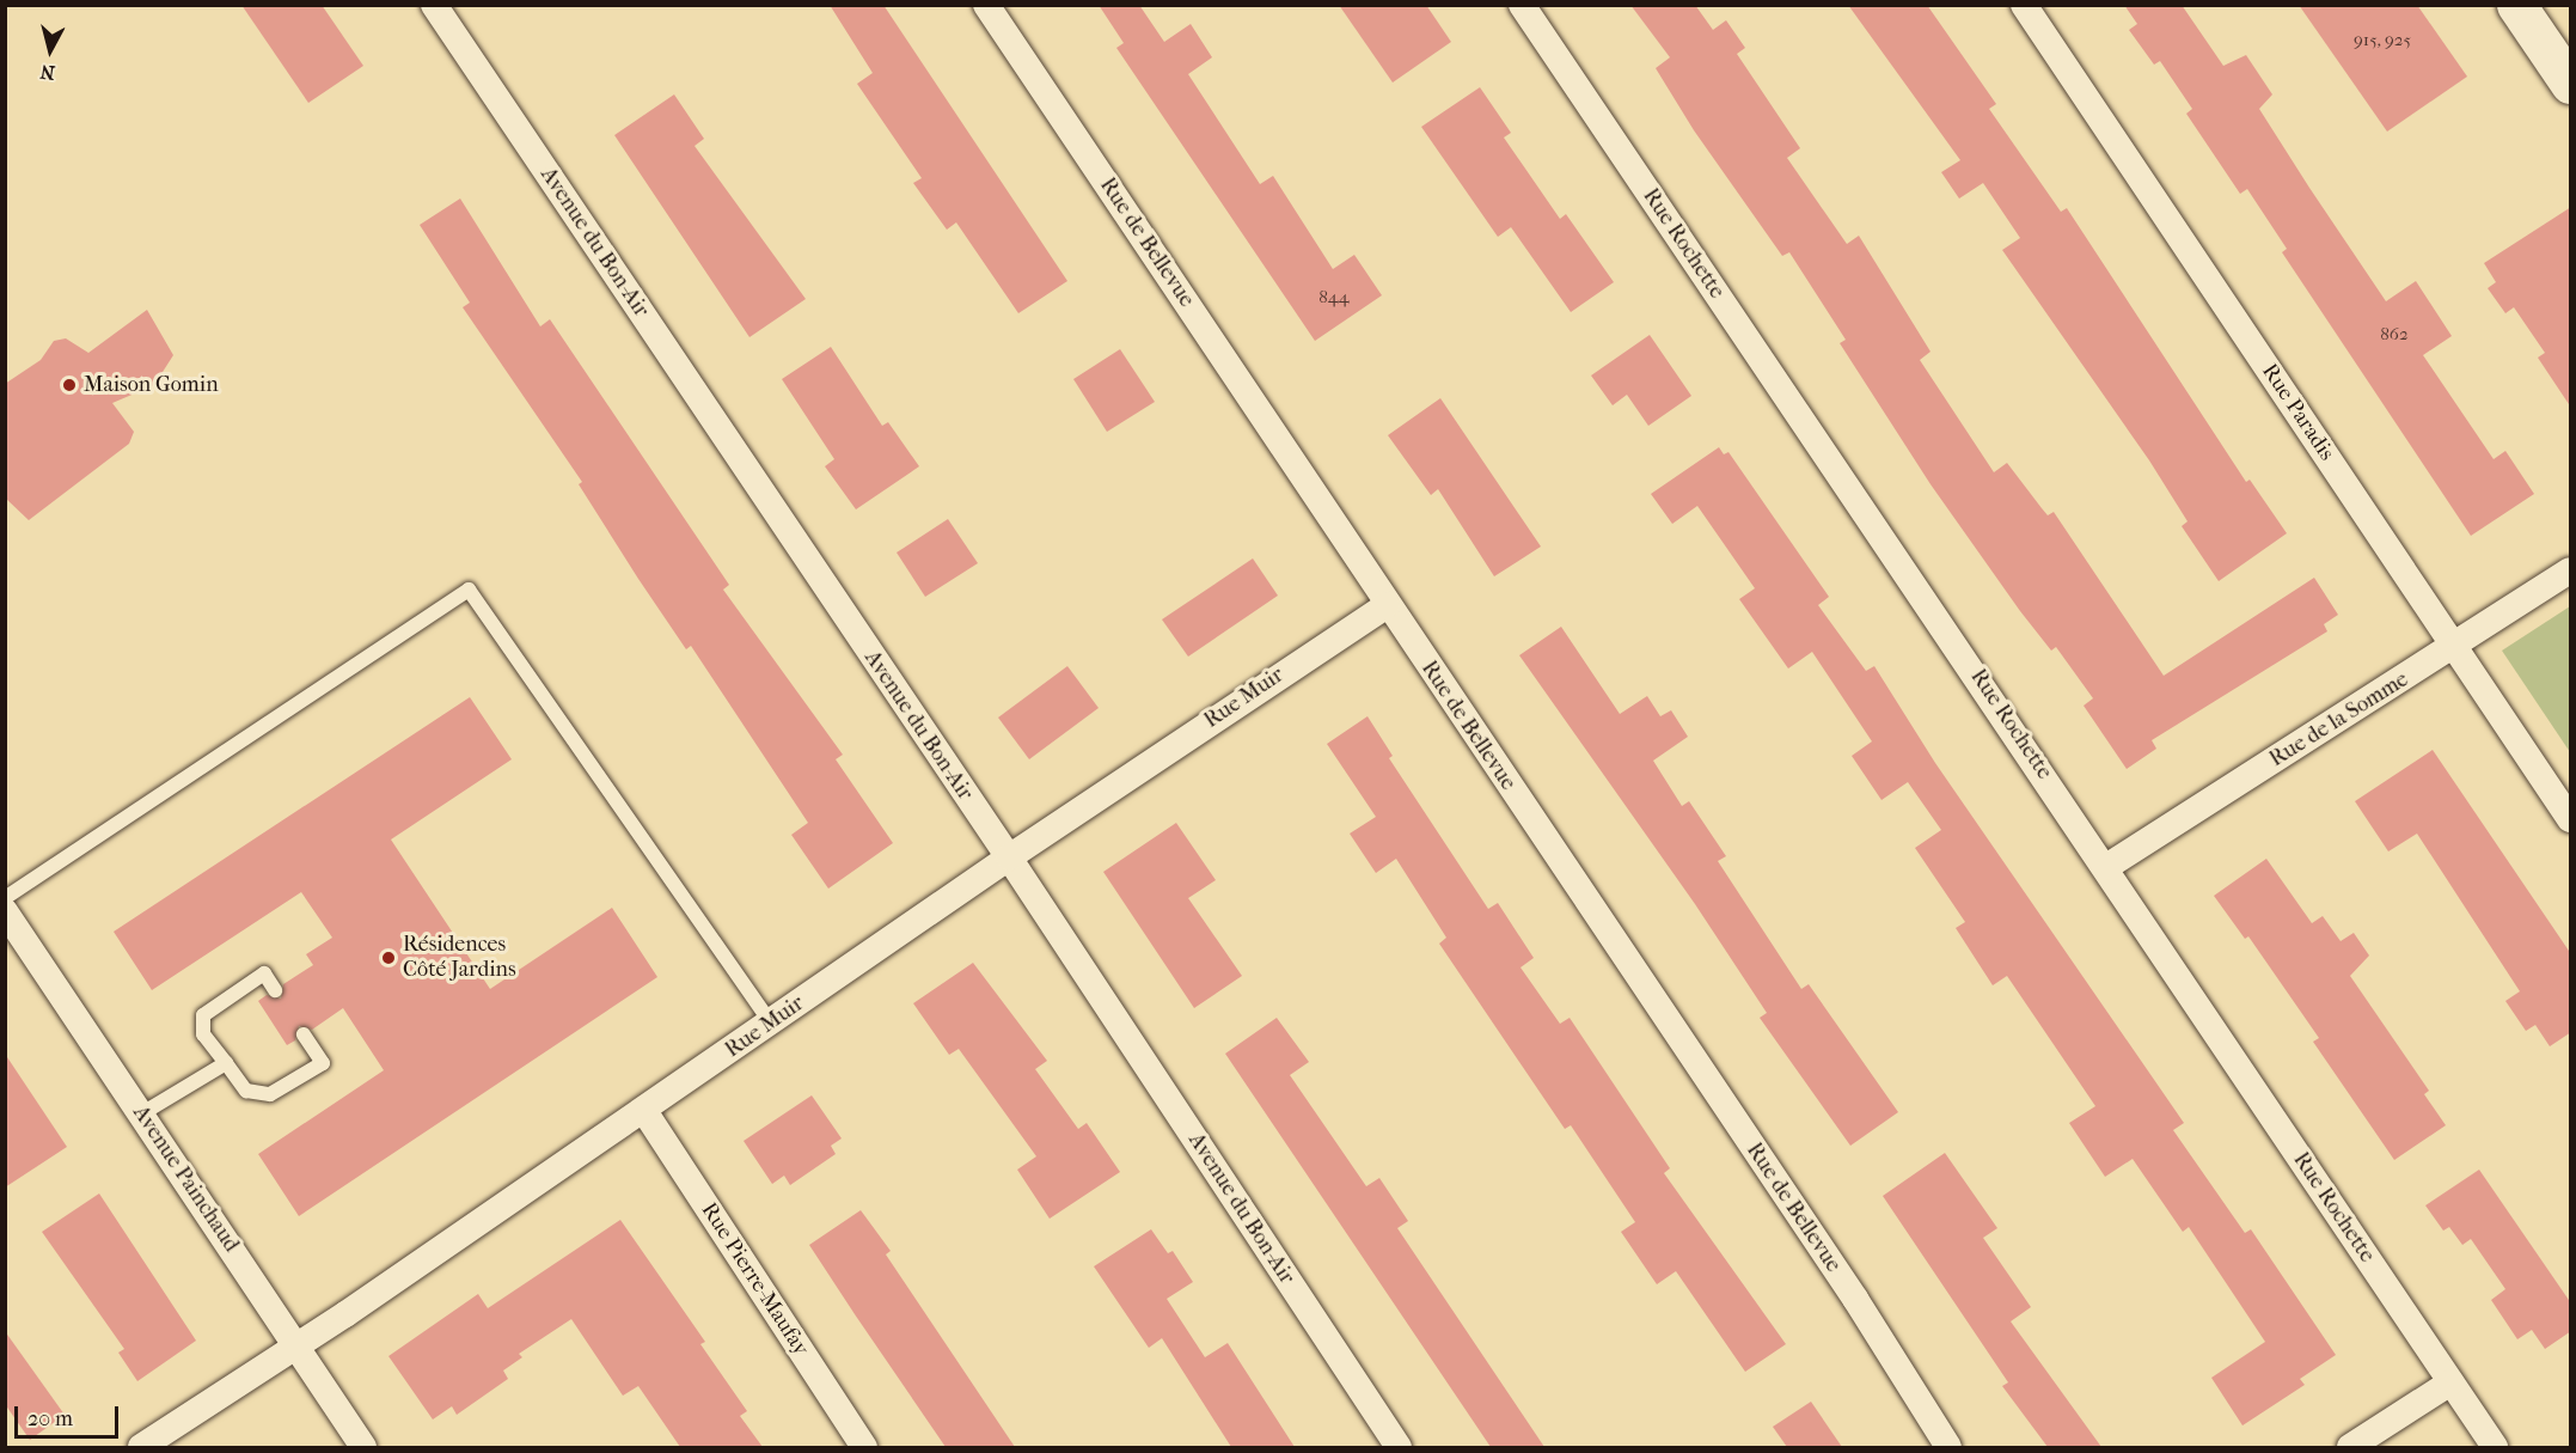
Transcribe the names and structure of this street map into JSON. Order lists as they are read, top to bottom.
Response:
{
  "streets": {
    "street": [
      "Avenue du Bon-Air",
      "Rue de Bellevue",
      "Rue Rochette",
      "Rue Paradis",
      "Rue Muir",
      "Rue de la Somme",
      "Avenue Painchaud",
      "Rue Pierre-Maufay"
    ]
  },
  "crossings": [
    ["Avenue du Bon-Air", "Rue Muir"],
    ["Rue de Bellevue", "Rue Muir"],
    ["Rue Rochette", "Rue de la Somme"],
    ["Rue Paradis", "Rue de la Somme"],
    ["Rue Muir", "Avenue Painchaud"],
    ["Rue Muir", "Rue Pierre-Maufay"]
  ],
  "places": ["Maison Gomin", "Résidences Côté Jardins"],
  "house_numbers": ["915, 925", "844", "862"],
  "scale_bar": "20 m",
  "north": "bottom"
}
